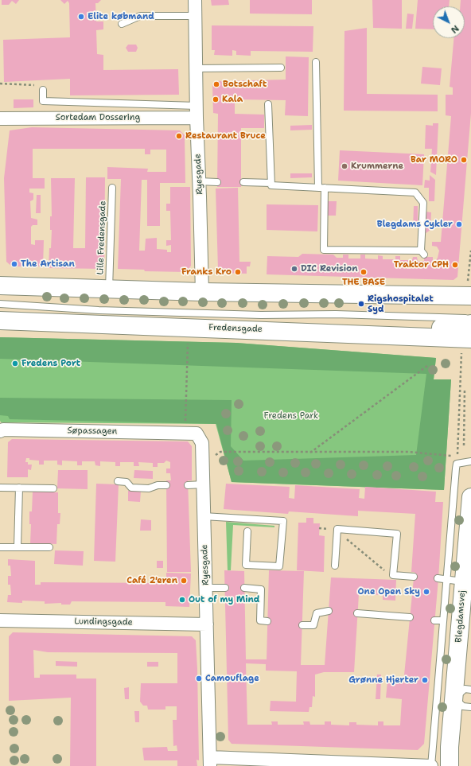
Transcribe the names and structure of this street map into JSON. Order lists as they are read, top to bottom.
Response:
{
  "streets": {
    "street": [
      "Sortedam Dossering",
      "Ryesgade",
      "Fredensgade",
      "Søpassagen",
      "Blegdamsvej",
      "Lundingsgade"
    ],
    "lane": ["Lille Fredensgade"]
  },
  "crossings": [
    ["Sortedam Dossering", "Ryesgade"],
    ["Ryesgade", "Søpassagen"],
    ["Ryesgade", "Lundingsgade"]
  ],
  "parks": ["Fredens Park"],
  "places": [
    "Elite købmand",
    "Botschaft",
    "Kala",
    "Restaurant Bruce",
    "Bar MORO",
    "Krummerne",
    "Blegdams Cykler",
    "The Artisan",
    "Traktor CPH",
    "DIC Revision",
    "Franks Kro",
    "THE BASE",
    "Rigshospitalet Syd",
    "Fredens Port",
    "Café 2'eren",
    "One Open Sky",
    "Out of my Mind",
    "Camouflage",
    "Grønne Hjerter"
  ],
  "north": "bottom right"
}
